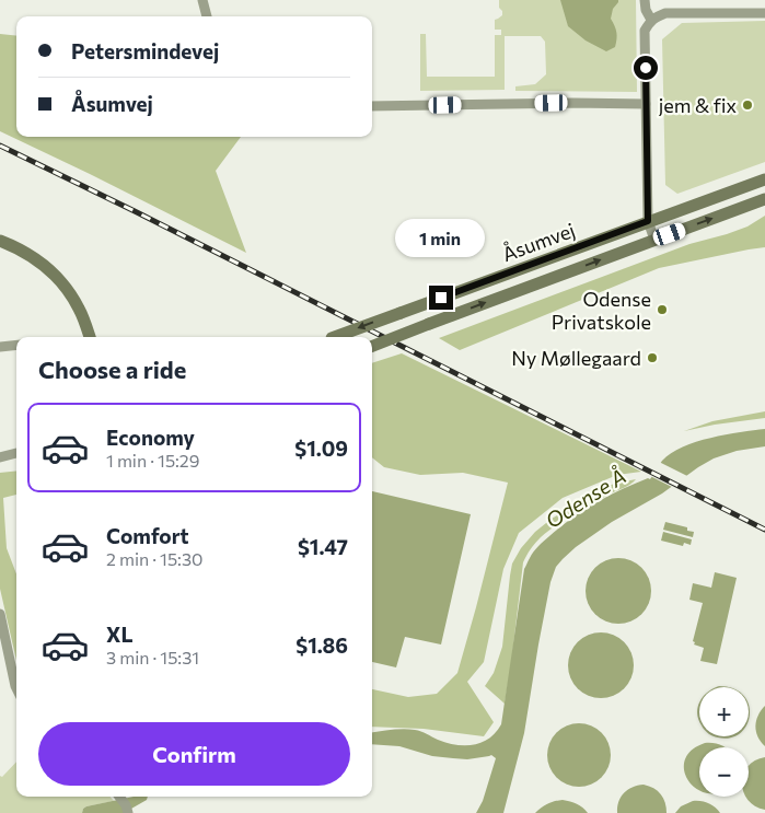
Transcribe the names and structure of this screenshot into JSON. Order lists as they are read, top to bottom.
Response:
{
  "streets": {
    "street": ["Åsumvej"]
  },
  "water": ["Odense Å"],
  "places": ["jem & fix", "Odense Privatskole", "Ny Møllegaard"],
  "page": {
    "banner": ["Petersmindevej", "Åsumvej"],
    "bubble": "1 min",
    "heading": "Choose a ride",
    "list": [
      {
        "name": "Economy",
        "note": "1 min · 15:29",
        "value": "$1.09"
      },
      {
        "name": "Comfort",
        "note": "2 min · 15:30",
        "value": "$1.47"
      },
      {
        "name": "XL",
        "note": "3 min · 15:31",
        "value": "$1.86"
      }
    ],
    "map_buttons": ["+", "−"],
    "buttons": "Confirm"
  }
}
